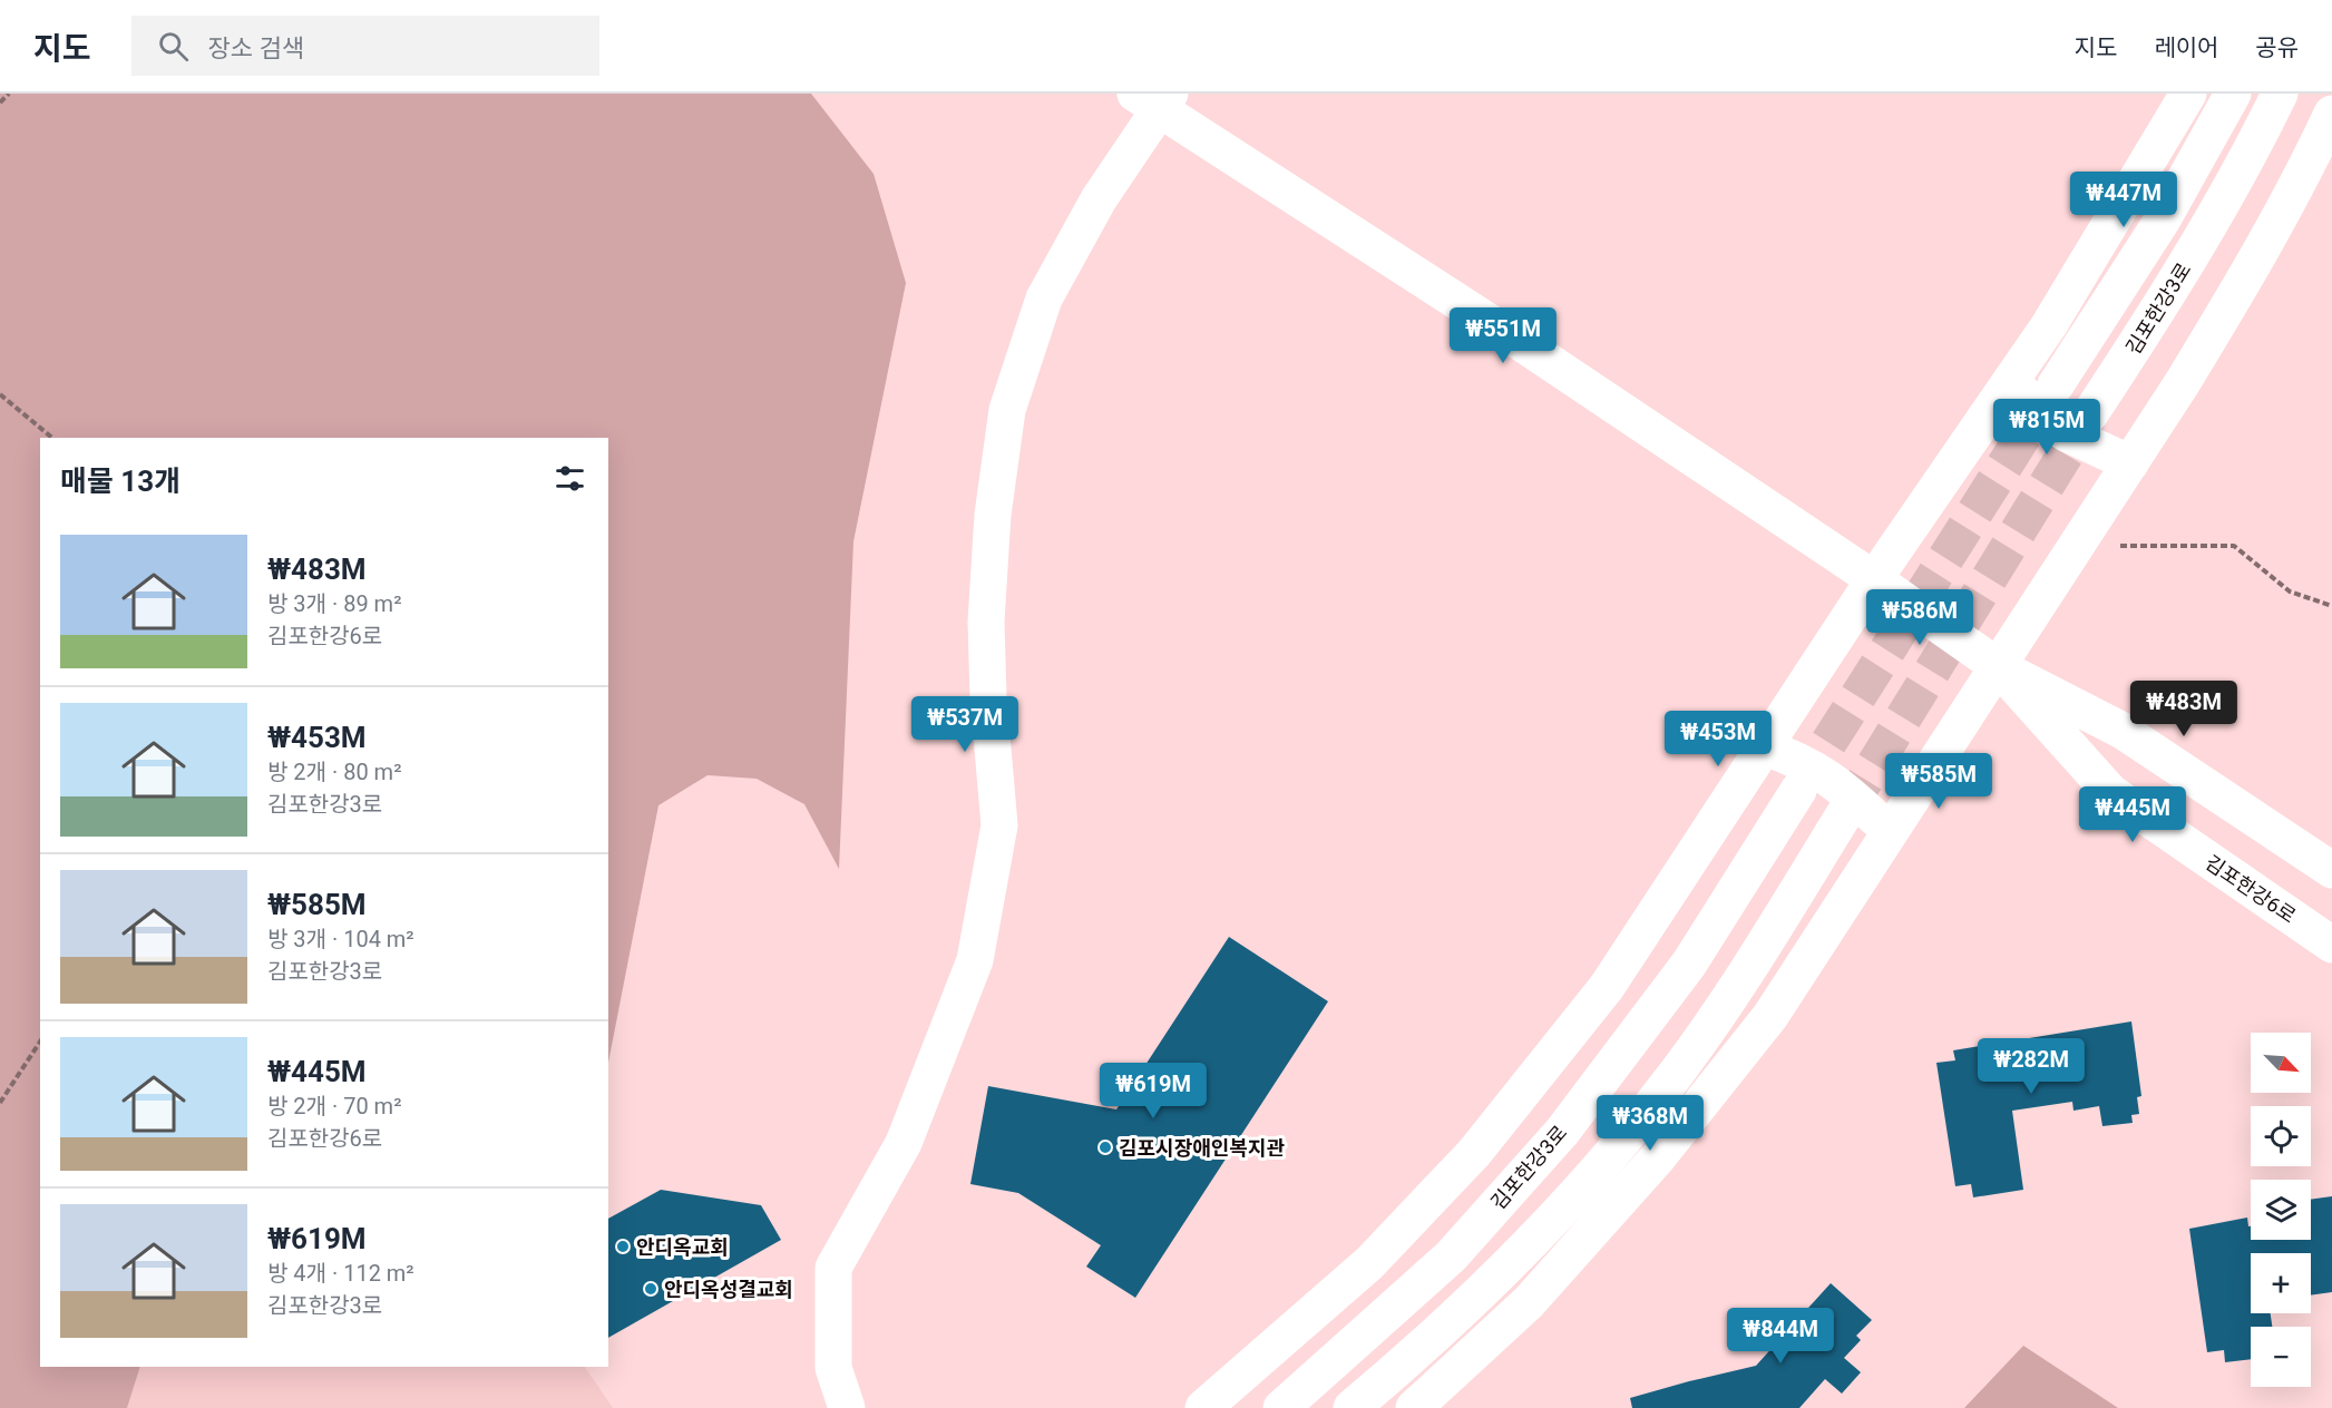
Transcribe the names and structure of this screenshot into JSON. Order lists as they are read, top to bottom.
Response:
{
  "streets": {
    "street": ["김포한강3로", "김포한강6로"]
  },
  "places": ["김포시장애인복지관", "안디옥교회", "안디옥성결교회"],
  "north": "bottom right",
  "page": {
    "header": "지도",
    "search": "장소 검색",
    "nav": ["지도", "레이어", "공유"],
    "price": [
      "₩447M",
      "₩551M",
      "₩815M",
      "₩586M",
      "₩483M",
      "₩537M",
      "₩453M",
      "₩585M",
      "₩445M",
      "₩282M",
      "₩619M",
      "₩368M",
      "₩844M"
    ],
    "heading": "매물 13개",
    "list": [
      {
        "name": "₩483M",
        "note": "방 3개 · 89 m² · 김포한강6로"
      },
      {
        "name": "₩453M",
        "note": "방 2개 · 80 m² · 김포한강3로"
      },
      {
        "name": "₩585M",
        "note": "방 3개 · 104 m² · 김포한강3로"
      },
      {
        "name": "₩445M",
        "note": "방 2개 · 70 m² · 김포한강6로"
      },
      {
        "name": "₩619M",
        "note": "방 4개 · 112 m² · 김포한강3로"
      }
    ],
    "map_buttons": ["+", "−"]
  }
}
